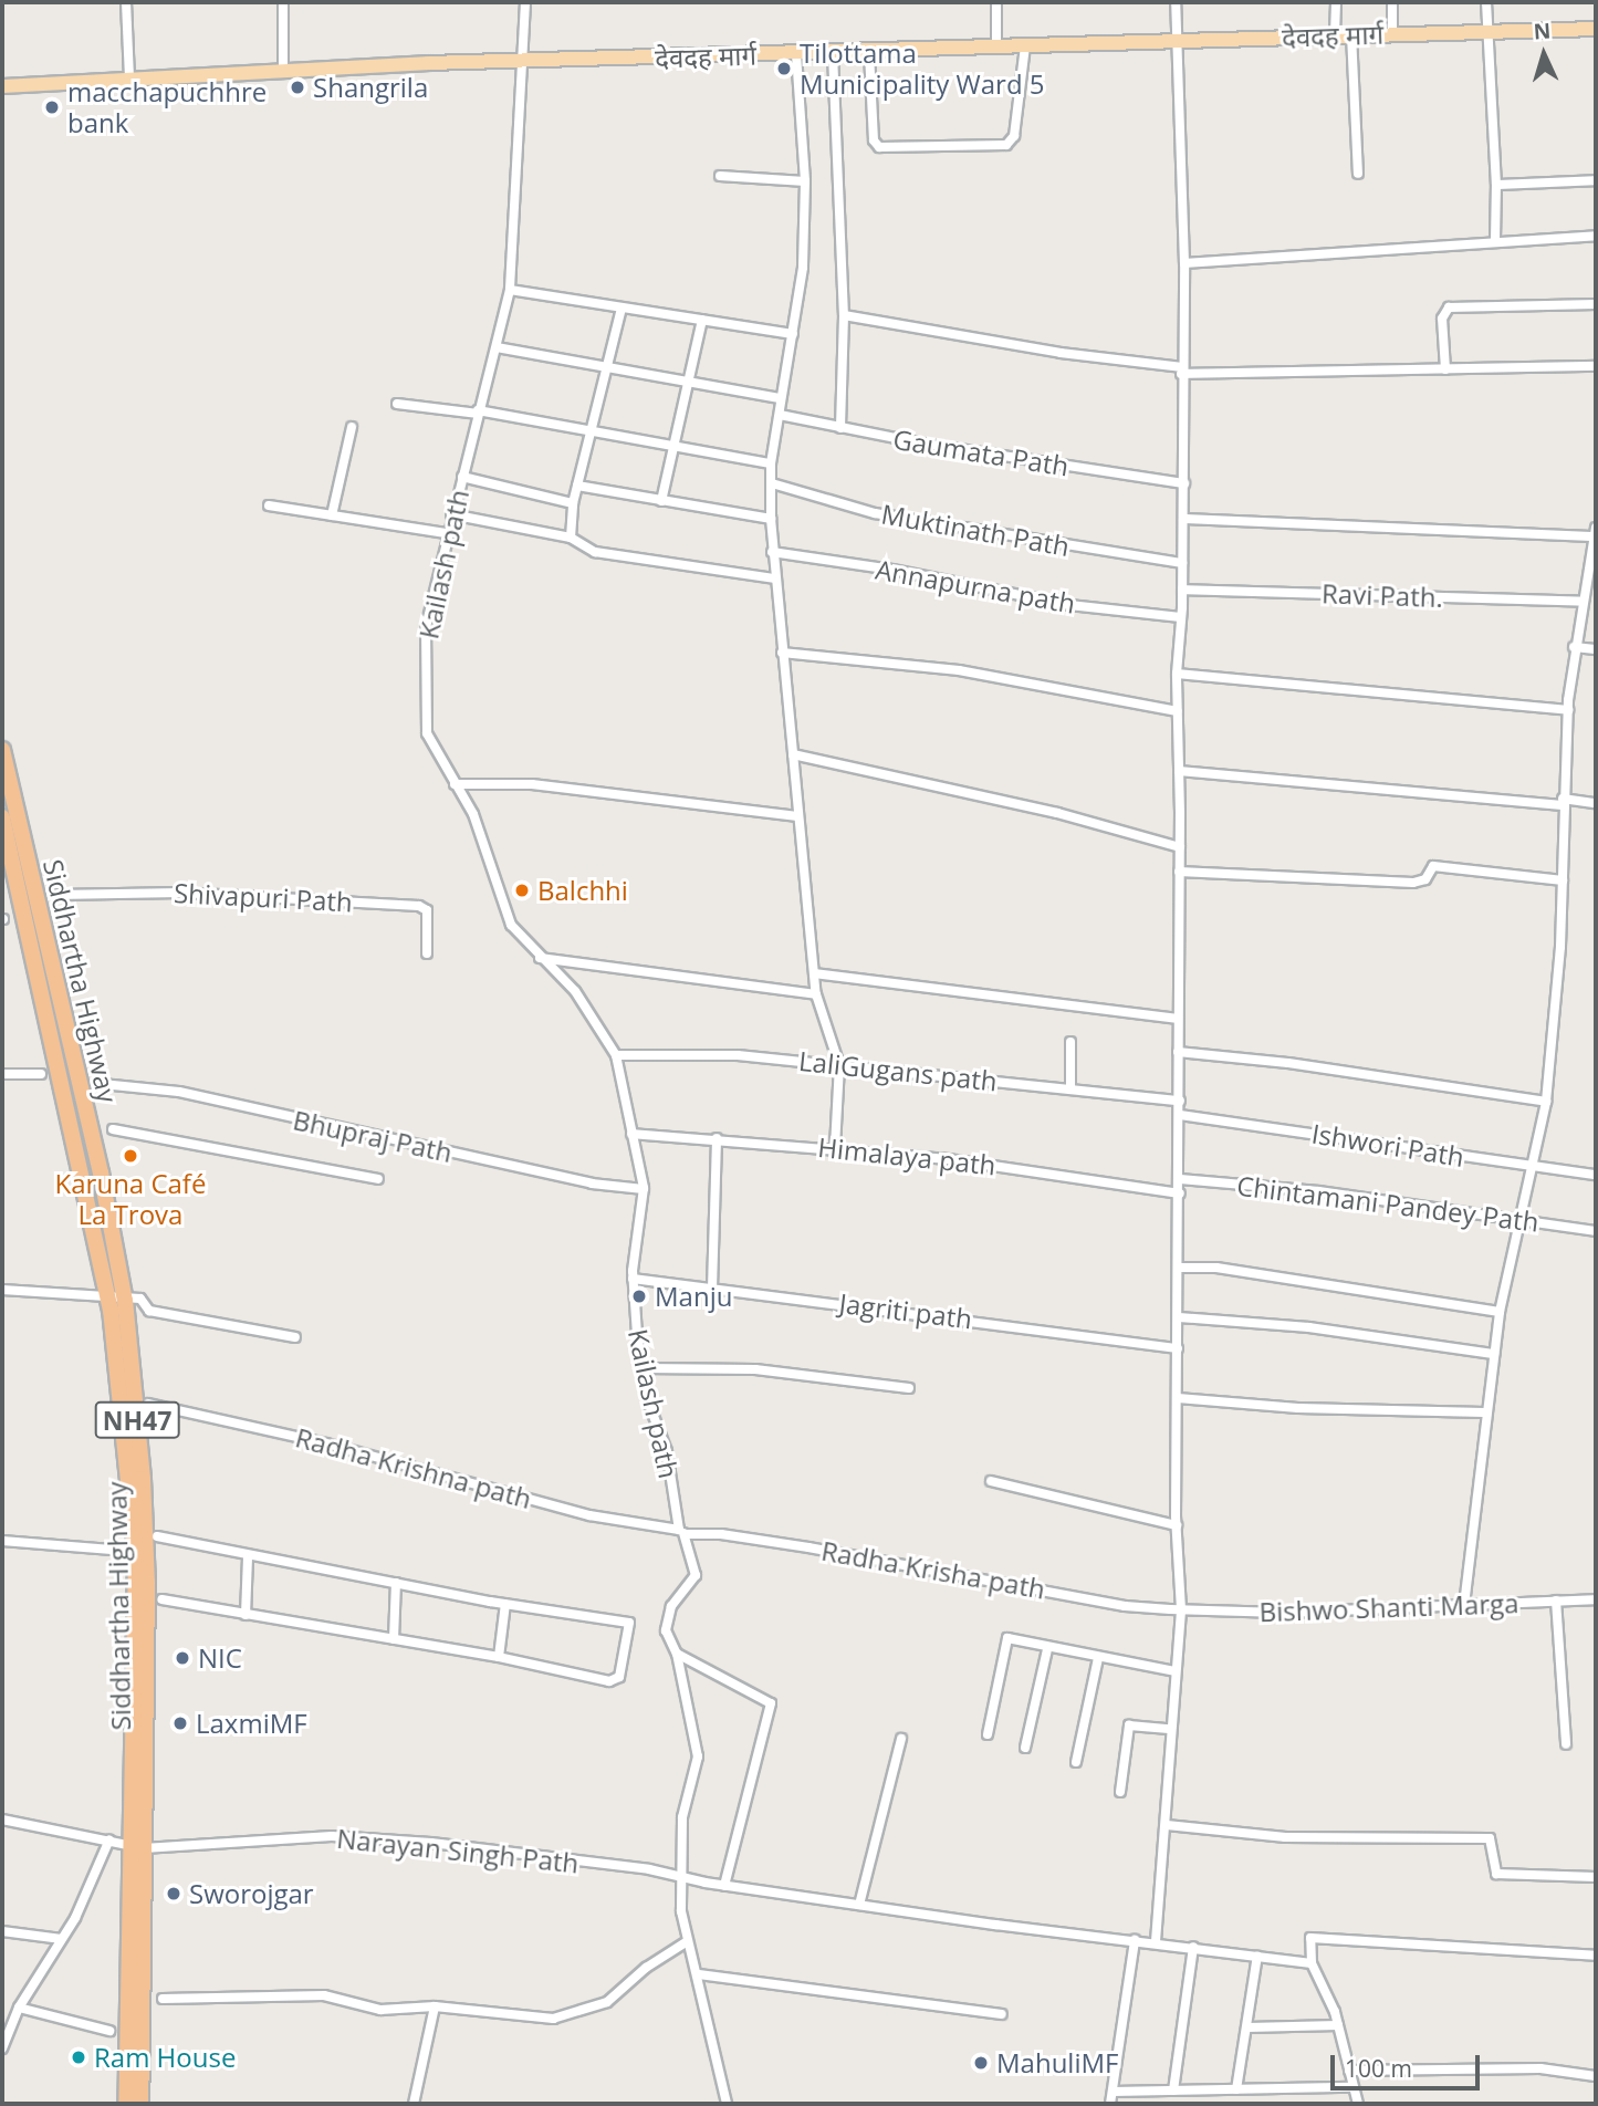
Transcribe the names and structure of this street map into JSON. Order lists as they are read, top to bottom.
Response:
{
  "streets": {
    "highway": ["Siddhartha Highway", "NH47"],
    "main road": ["देवदह मार्ग"],
    "street": [
      "Gaumata Path",
      "Muktinath Path",
      "Kailash path",
      "Annapurna path",
      "Ravi Path.",
      "Shivapuri Path",
      "LaliGugans path",
      "Bhupraj Path",
      "Ishwori Path",
      "Himalaya path",
      "Chintamani Pandey Path",
      "Jagriti path",
      "Radha Krishna path",
      "Radha Krisha path",
      "Bishwo Shanti Marga",
      "Narayan Singh Path"
    ]
  },
  "crossings": [
    ["देवदह मार्ग", "Kailash path"],
    ["Kailash path", "LaliGugans path"],
    ["Kailash path", "Bhupraj Path"],
    ["Kailash path", "Himalaya path"],
    ["Kailash path", "Jagriti path"],
    ["Kailash path", "Radha Krishna path"],
    ["Kailash path", "Radha Krisha path"],
    ["Siddhartha Highway", "Narayan Singh Path"],
    ["Radha Krishna path", "Radha Krisha path"],
    ["Radha Krisha path", "Bishwo Shanti Marga"]
  ],
  "places": [
    "Tilottama Municipality Ward 5",
    "Shangrila",
    "macchapuchhre bank",
    "Balchhi",
    "Karuna Café La Trova",
    "Manju",
    "NIC",
    "LaxmiMF",
    "Sworojgar",
    "Ram House",
    "MahuliMF"
  ],
  "scale_bar": "100 m",
  "north": "top"
}
